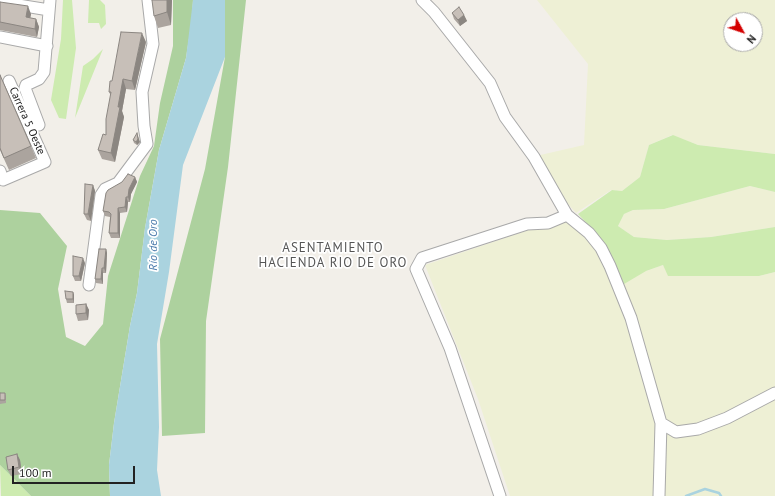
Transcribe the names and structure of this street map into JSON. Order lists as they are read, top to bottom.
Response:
{
  "streets": {
    "street": ["Carrera 5 Oeste"]
  },
  "districts": ["ASENTAMIENTO HACIENDA RIO DE ORO"],
  "water": ["Río de Oro"],
  "scale_bar": "100 m",
  "north": "bottom right"
}
